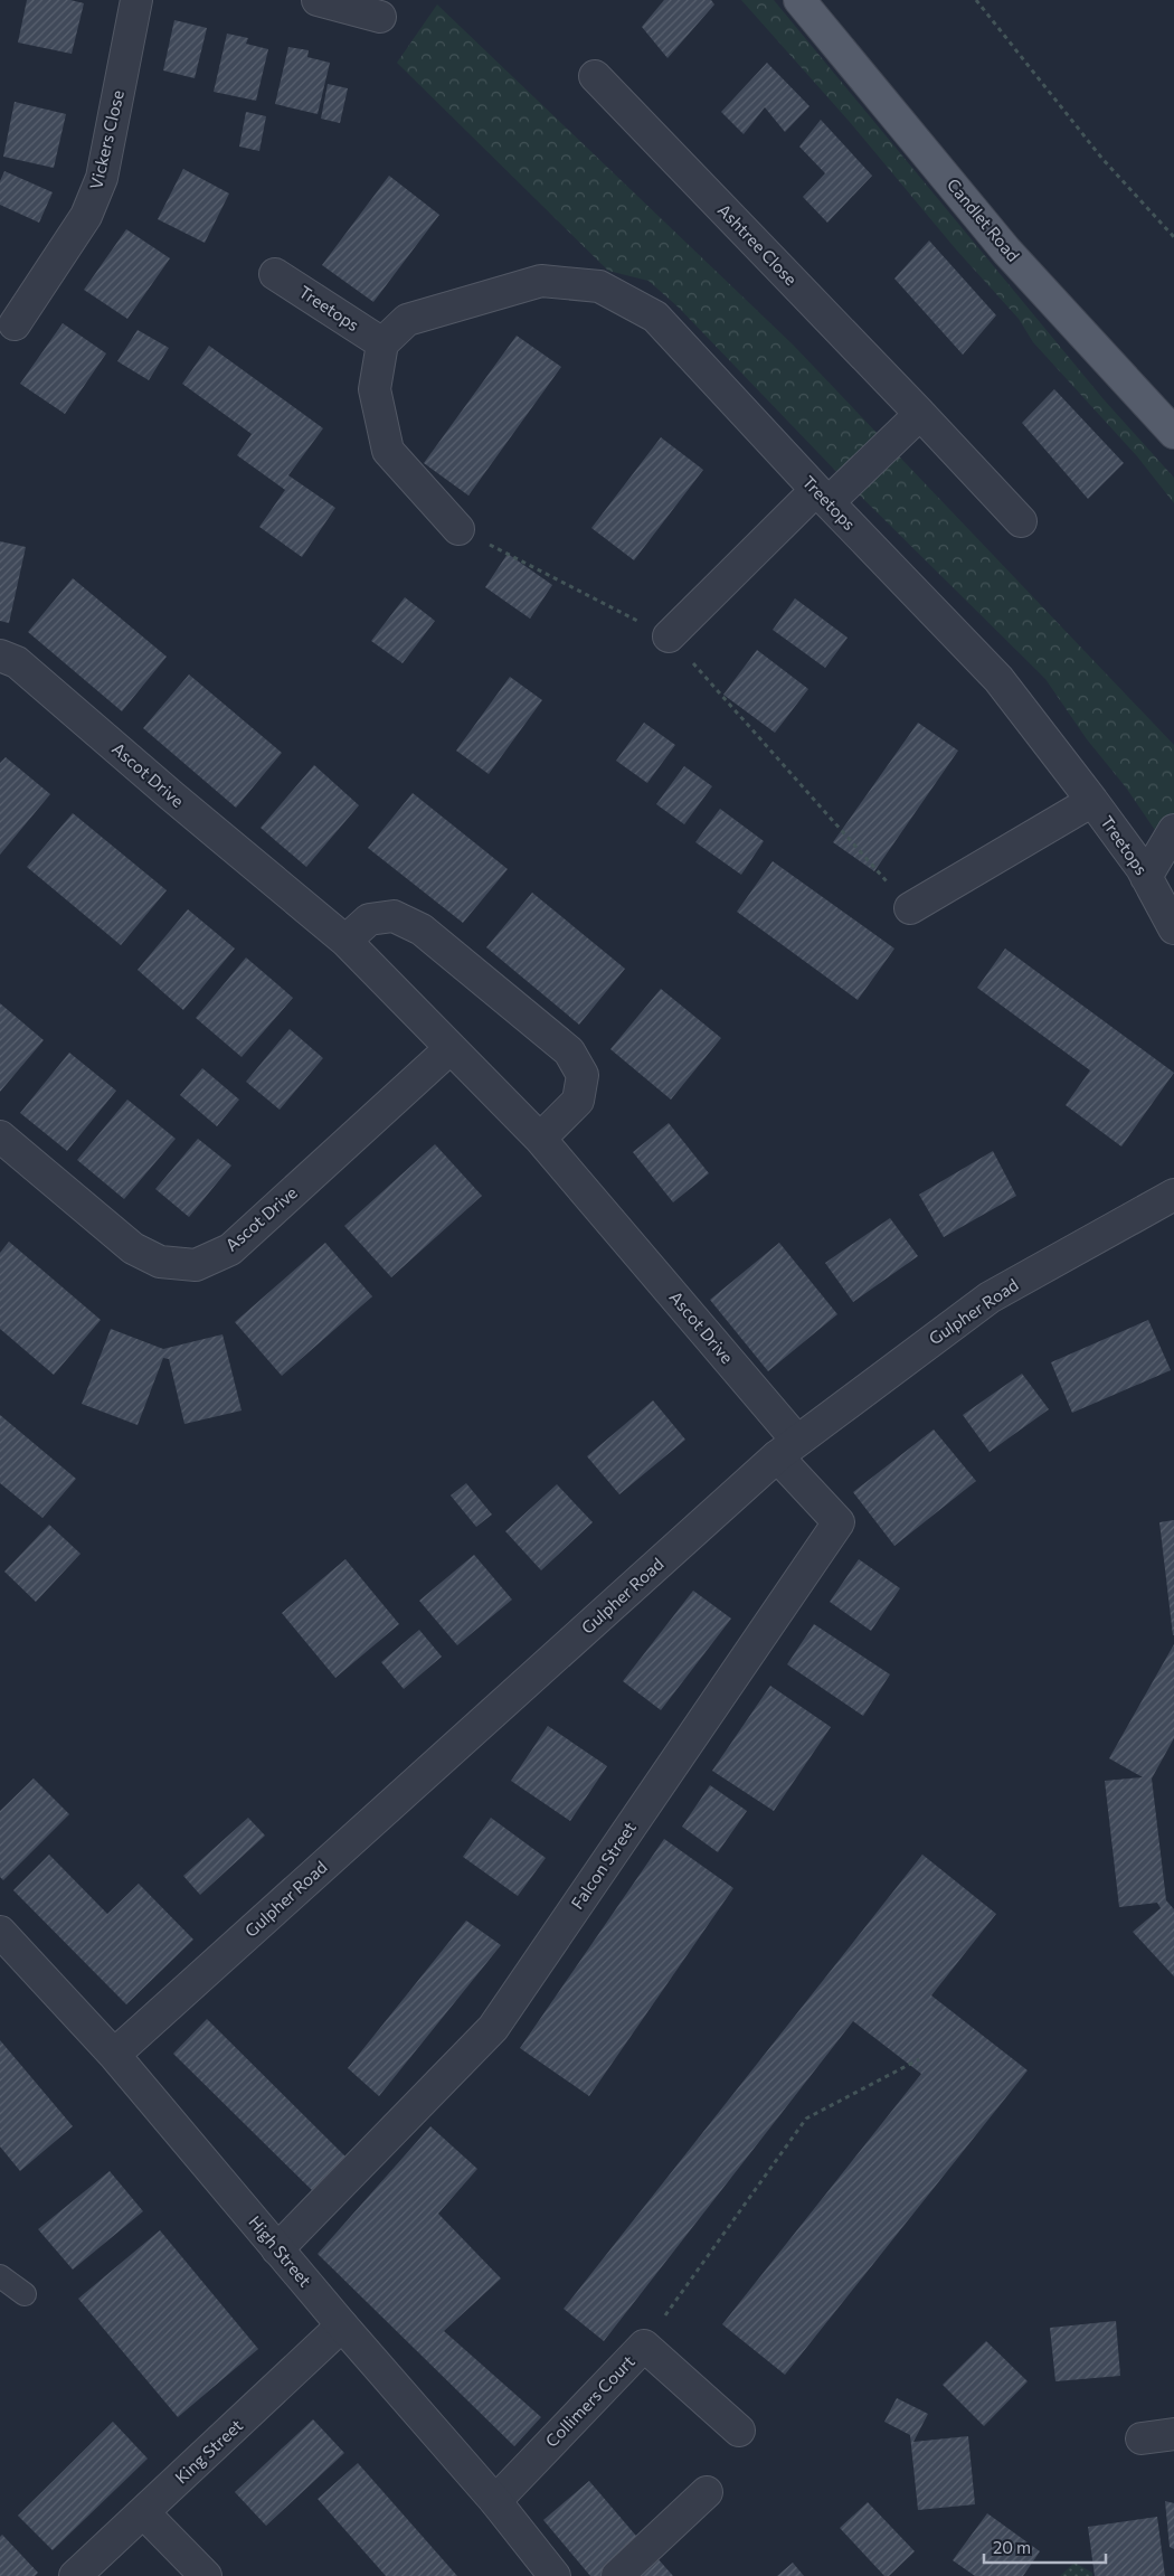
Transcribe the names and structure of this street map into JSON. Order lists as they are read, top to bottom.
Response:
{
  "streets": {
    "main road": ["Candlet Road"],
    "street": [
      "Vickers Close",
      "Ashtree Close",
      "Treetops",
      "Ascot Drive",
      "Gulpher Road",
      "Falcon Street",
      "High Street",
      "Collimers Court",
      "King Street"
    ]
  },
  "crossings": [
    ["Ascot Drive", "Gulpher Road"],
    ["Ascot Drive", "Falcon Street"],
    ["Gulpher Road", "Falcon Street"],
    ["Gulpher Road", "High Street"],
    ["Falcon Street", "High Street"],
    ["High Street", "Collimers Court"],
    ["High Street", "King Street"]
  ],
  "scale_bar": "20 m"
}
